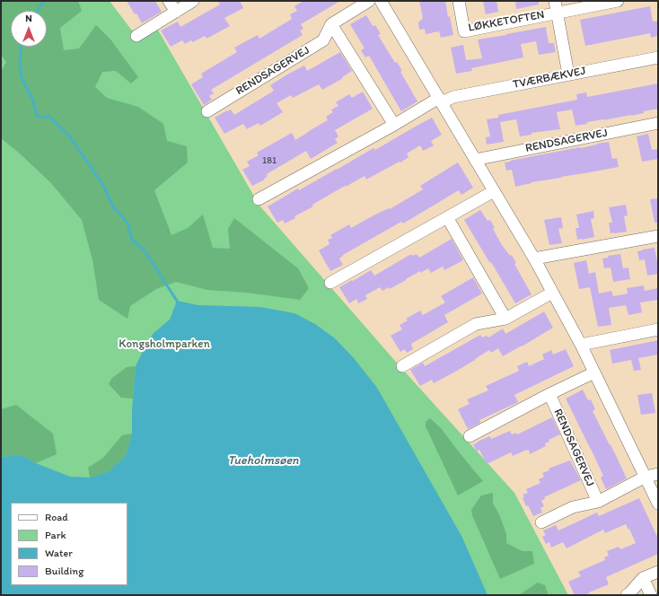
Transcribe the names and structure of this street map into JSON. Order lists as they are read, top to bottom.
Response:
{
  "streets": {
    "street": ["LØKKETOFTEN", "RENDSAGERVEJ", "TVÆRBÆKVEJ"]
  },
  "crossings": [
    ["LØKKETOFTEN", "TVÆRBÆKVEJ"]
  ],
  "water": ["Tueholmsøen"],
  "parks": ["Kongsholmparken"],
  "house_numbers": ["181"],
  "legend": [
    "Road",
    "Park",
    "Water",
    "Building"
  ],
  "north": "top"
}
